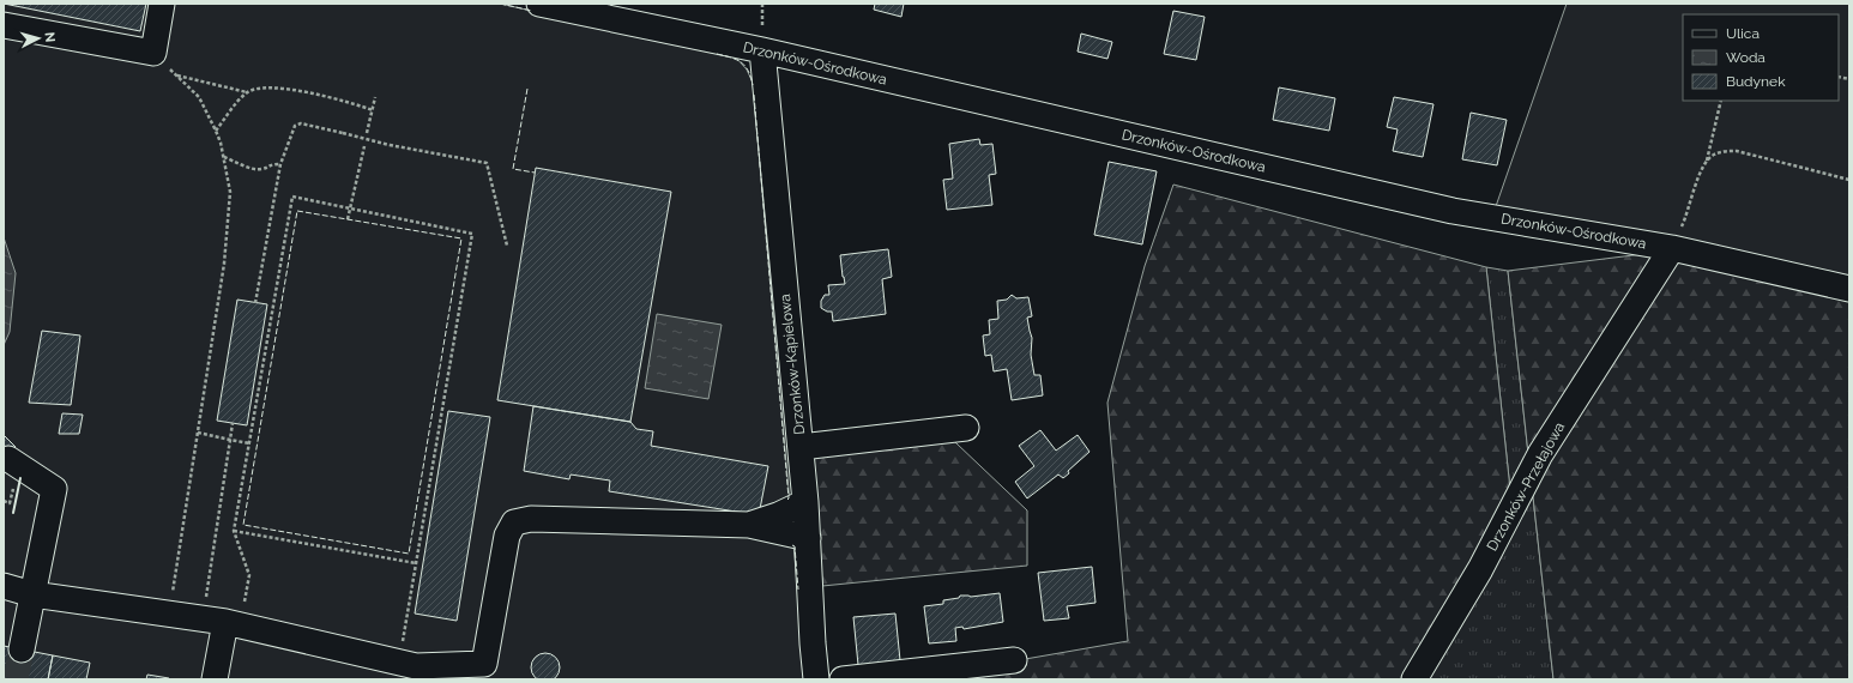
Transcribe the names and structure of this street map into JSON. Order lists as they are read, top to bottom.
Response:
{
  "streets": {
    "street": ["Drzonków-Ośrodkowa", "Drzonków-Kąpielowa", "Drzonków-Przełajowa"]
  },
  "crossings": [
    ["Drzonków-Ośrodkowa", "Drzonków-Kąpielowa"],
    ["Drzonków-Ośrodkowa", "Drzonków-Przełajowa"]
  ],
  "legend": ["Ulica", "Woda", "Budynek"],
  "north": "right"
}
